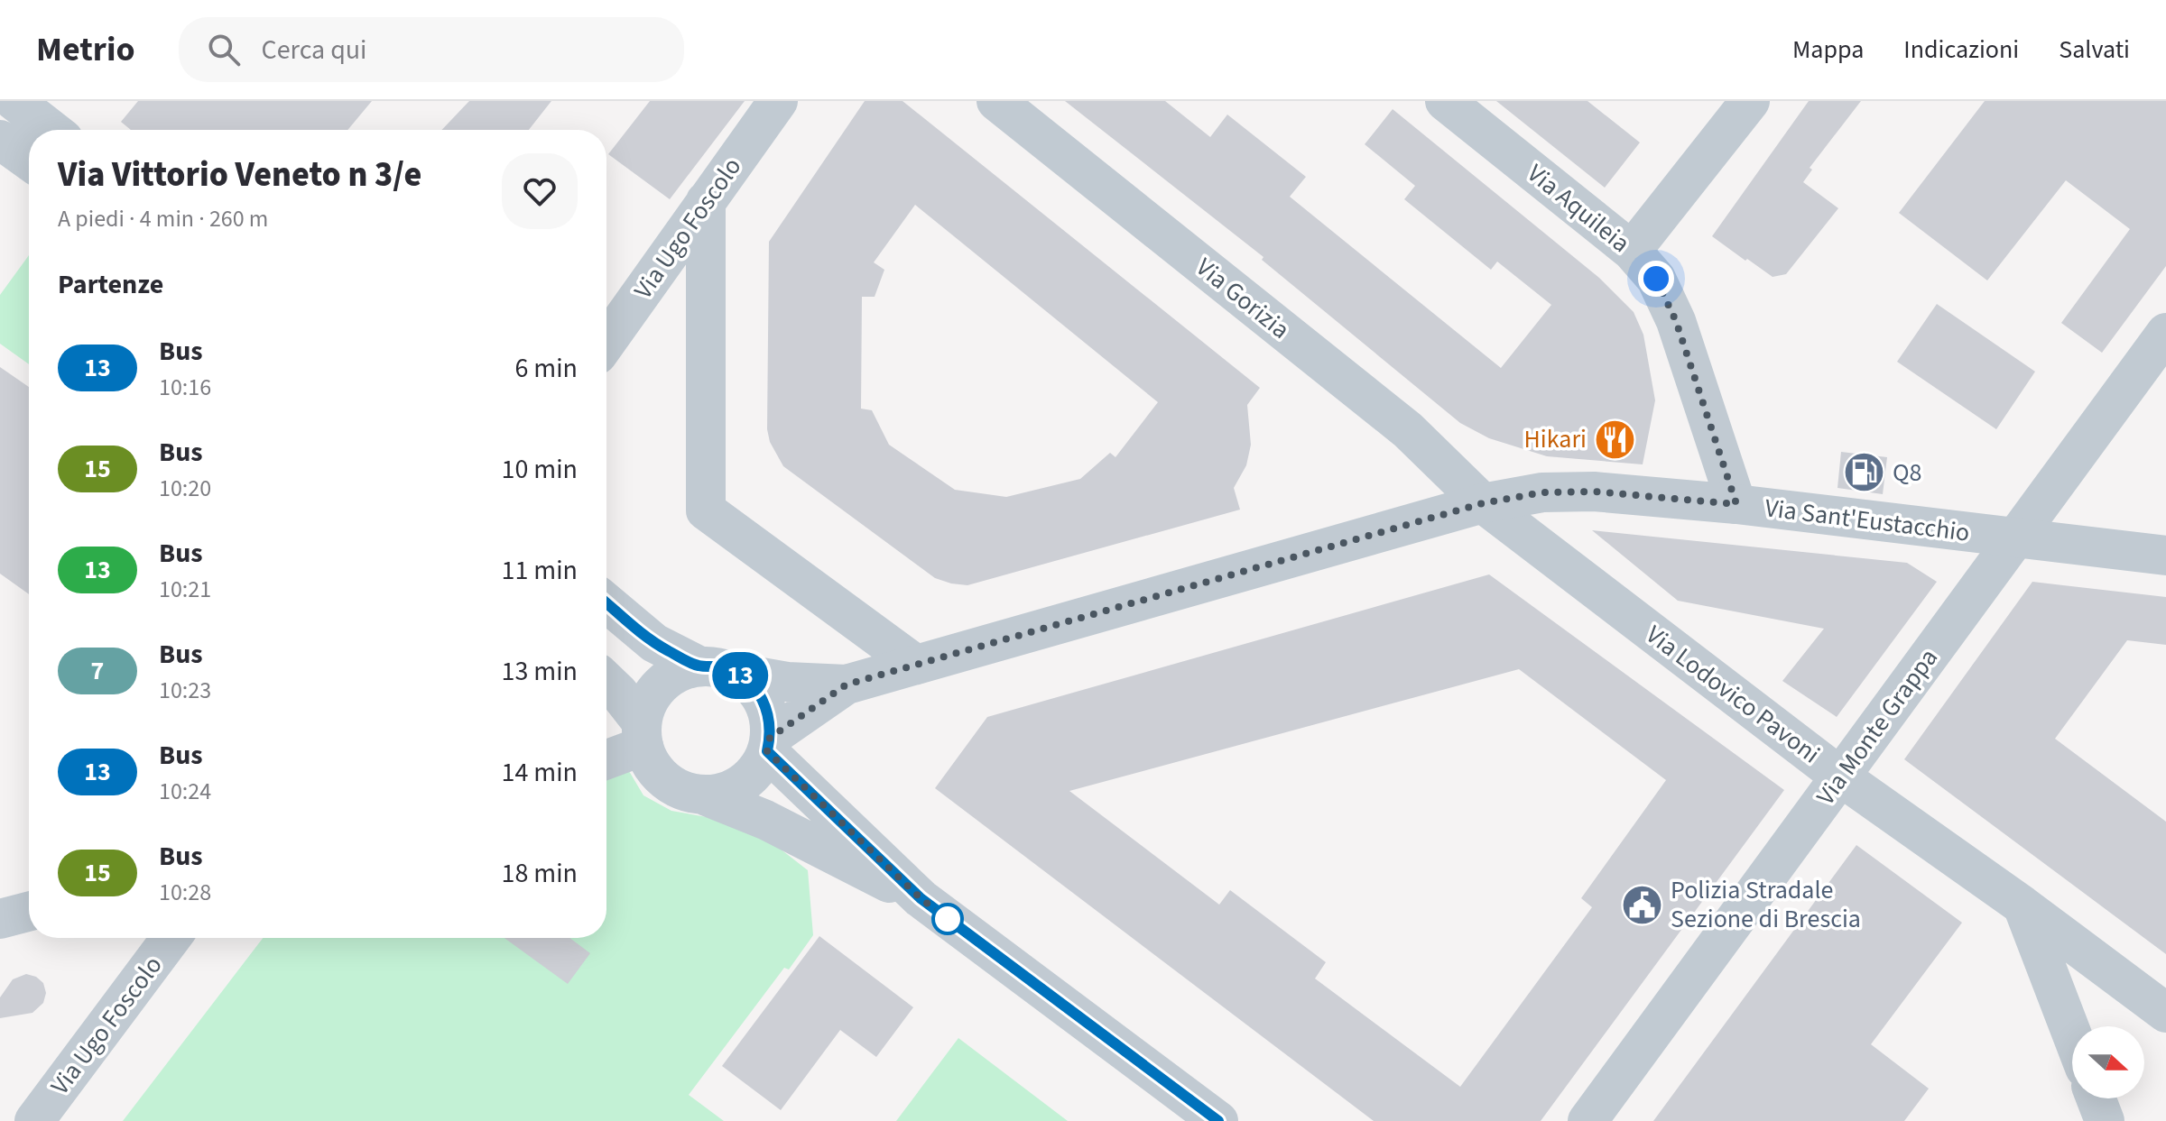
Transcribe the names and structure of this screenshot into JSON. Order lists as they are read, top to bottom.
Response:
{
  "streets": {
    "street": [
      "Via Aquileia",
      "Via Ugo Foscolo",
      "Via Gorizia",
      "Via Sant'Eustacchio",
      "Via Lodovico Pavoni",
      "Via Monte Grappa"
    ]
  },
  "crossings": [
    ["Via Aquileia", "Via Sant'Eustacchio"],
    ["Via Gorizia", "Via Sant'Eustacchio"],
    ["Via Gorizia", "Via Lodovico Pavoni"],
    ["Via Sant'Eustacchio", "Via Lodovico Pavoni"],
    ["Via Sant'Eustacchio", "Via Monte Grappa"],
    ["Via Lodovico Pavoni", "Via Monte Grappa"]
  ],
  "places": {
    "restaurant": ["Hikari"],
    "fuel station": ["Q8"],
    "public building": ["Polizia Stradale Sezione di Brescia"]
  },
  "lines": ["bus line 13"],
  "north": "right",
  "page": {
    "header": "Metrio",
    "search": "Cerca qui",
    "nav": ["Mappa", "Indicazioni", "Salvati"],
    "on_map": "13",
    "heading": [
      ["Via Vittorio Veneto n 3/e", "A piedi · 4 min · 260 m"],
      "Partenze"
    ],
    "list": [
      {
        "mark": "13",
        "name": "Bus",
        "note": "10:16",
        "value": "6 min"
      },
      {
        "mark": "15",
        "name": "Bus",
        "note": "10:20",
        "value": "10 min"
      },
      {
        "mark": "13",
        "name": "Bus",
        "note": "10:21",
        "value": "11 min"
      },
      {
        "mark": "7",
        "name": "Bus",
        "note": "10:23",
        "value": "13 min"
      },
      {
        "mark": "13",
        "name": "Bus",
        "note": "10:24",
        "value": "14 min"
      },
      {
        "mark": "15",
        "name": "Bus",
        "note": "10:28",
        "value": "18 min"
      }
    ]
  }
}
